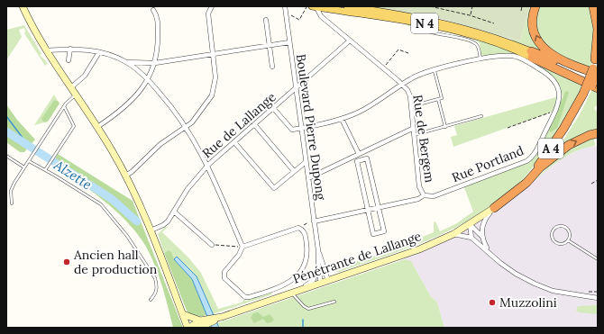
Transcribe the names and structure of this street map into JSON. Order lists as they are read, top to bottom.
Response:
{
  "streets": {
    "highway": ["A 4"],
    "main road": ["N 4", "Pénétrante de Lallange"],
    "street": [
      "Rue de Lallange",
      "Boulevard Pierre Dupong",
      "Rue de Bergem",
      "Rue Portland"
    ]
  },
  "crossings": [
    ["Rue de Lallange", "Boulevard Pierre Dupong"],
    ["Boulevard Pierre Dupong", "Rue Portland"],
    ["Boulevard Pierre Dupong", "Pénétrante de Lallange"],
    ["Rue de Bergem", "Rue Portland"]
  ],
  "water": ["Alzette"],
  "places": ["Ancien hall de production", "Muzzolini"]
}
